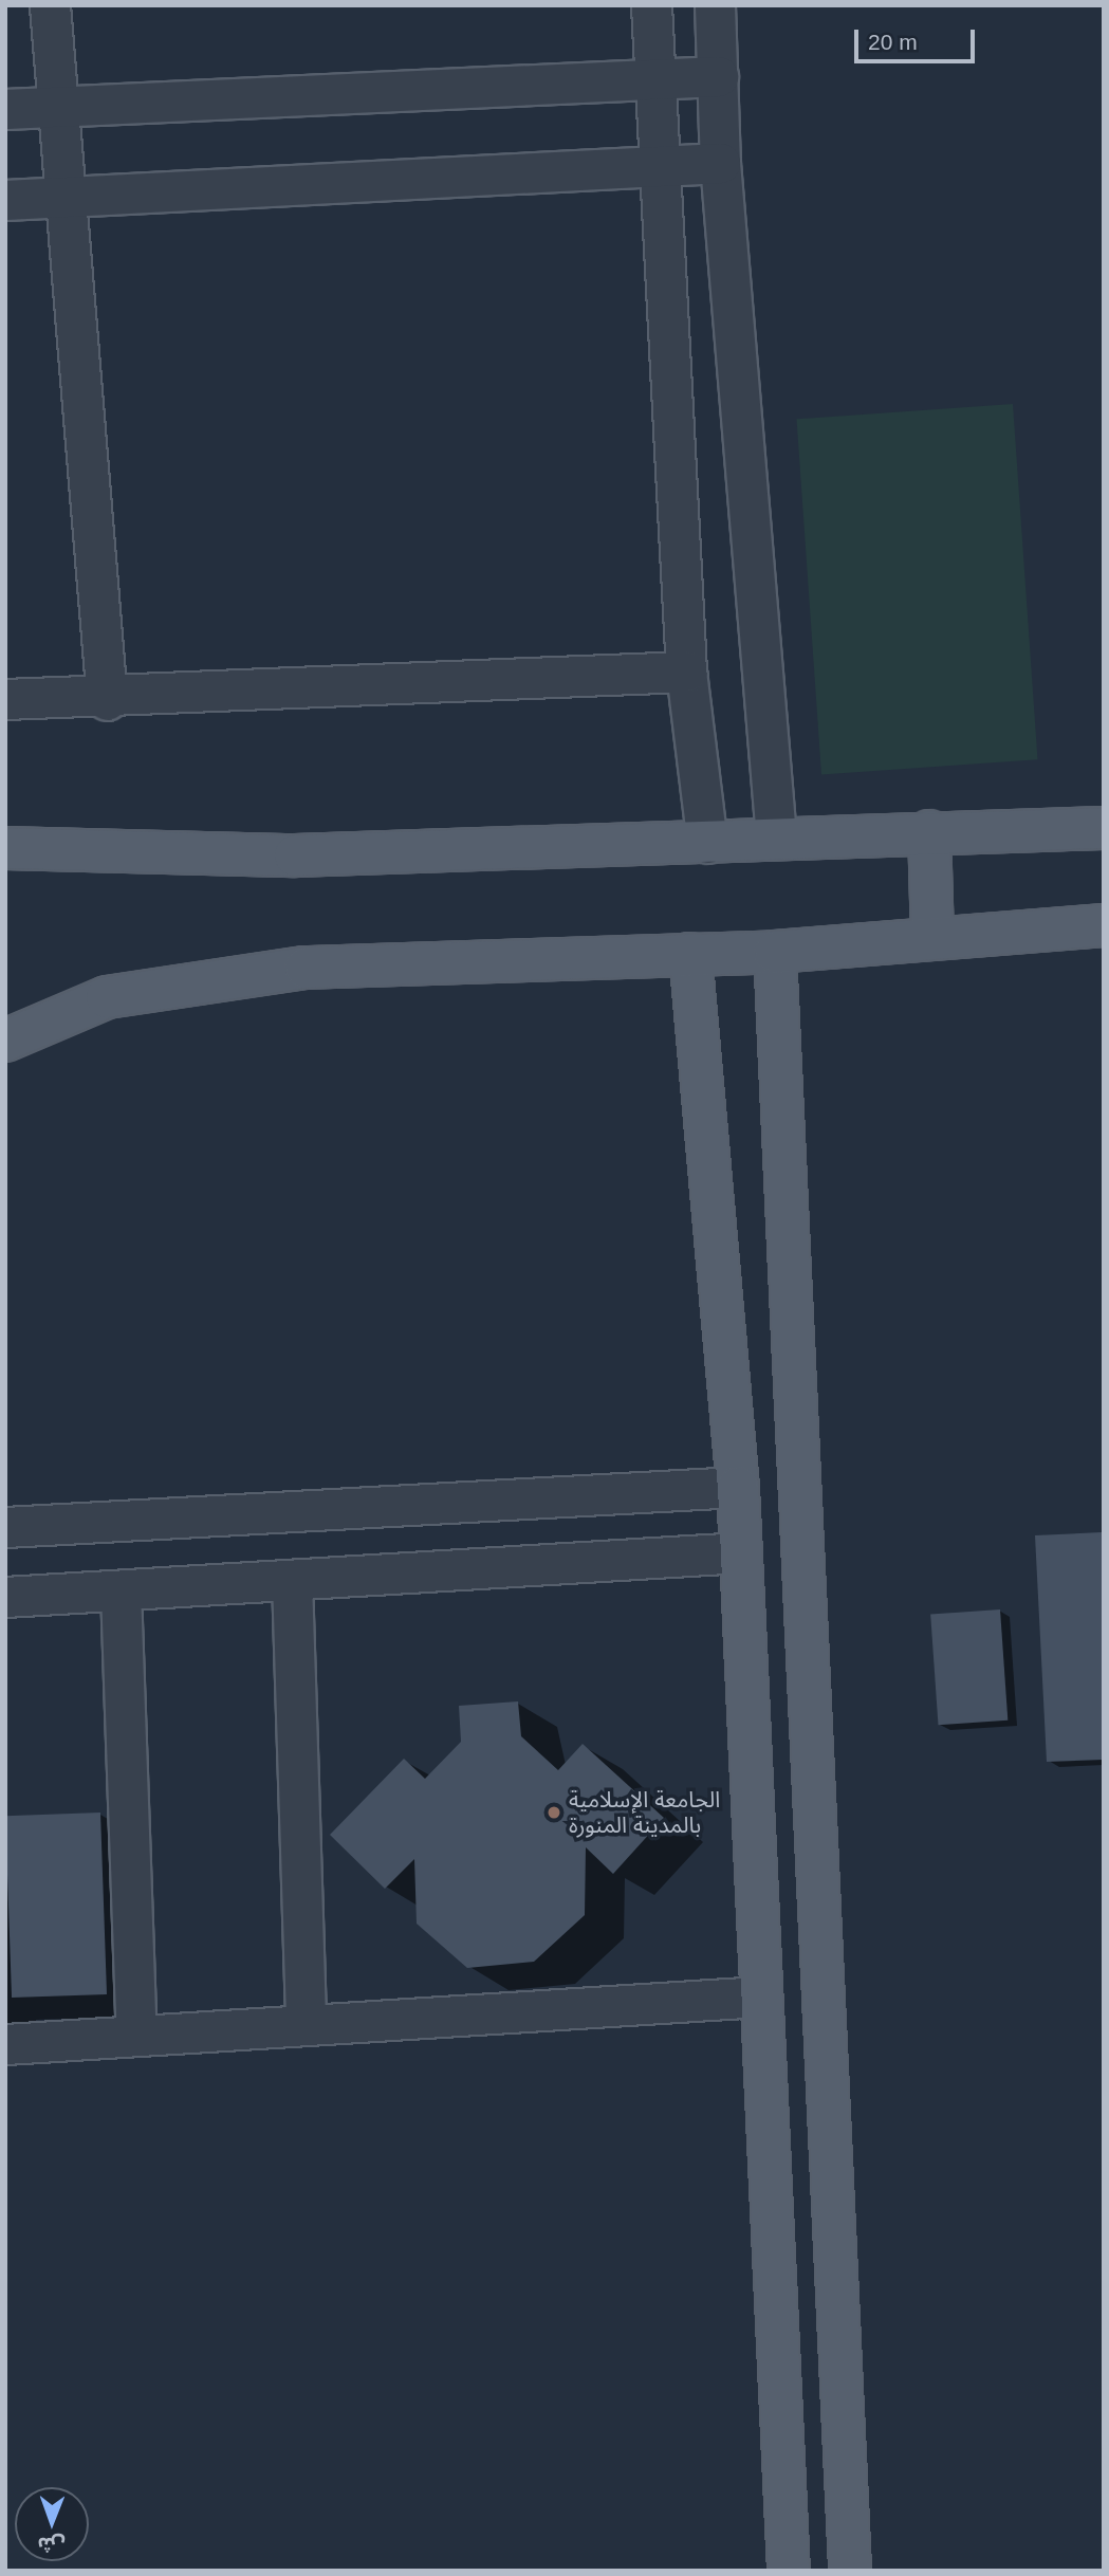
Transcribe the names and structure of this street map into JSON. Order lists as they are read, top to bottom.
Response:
{
  "places": ["الجامعة الإسلامية بالمدينة المنورة"],
  "scale_bar": "20 m",
  "north": "bottom"
}
